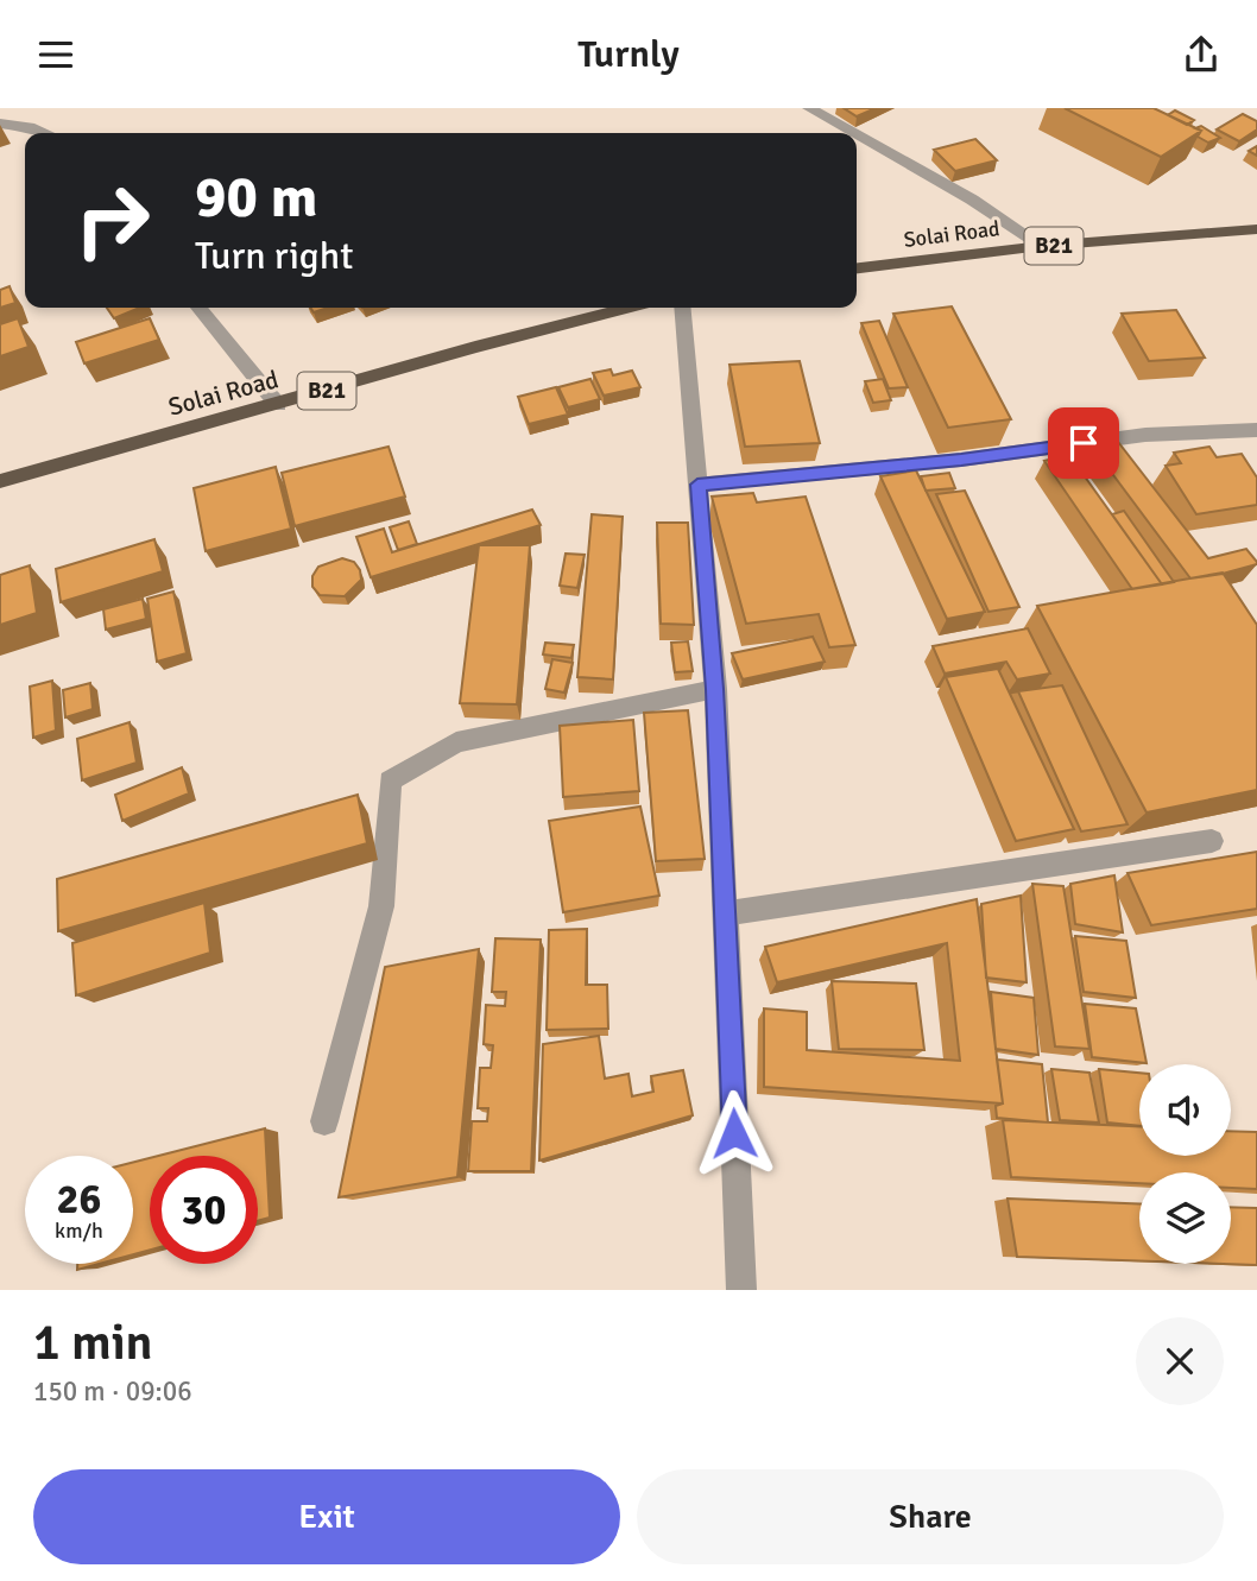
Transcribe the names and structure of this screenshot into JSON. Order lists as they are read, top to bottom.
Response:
{
  "streets": {
    "highway": ["Solai Road", "B21"]
  },
  "page": {
    "header": "Turnly",
    "turn": ["90 m", "Turn right"],
    "speed": "26 km/h",
    "limit": "30",
    "heading": ["1 min", "150 m · 09:06"],
    "buttons": ["Exit", "Share"]
  }
}
